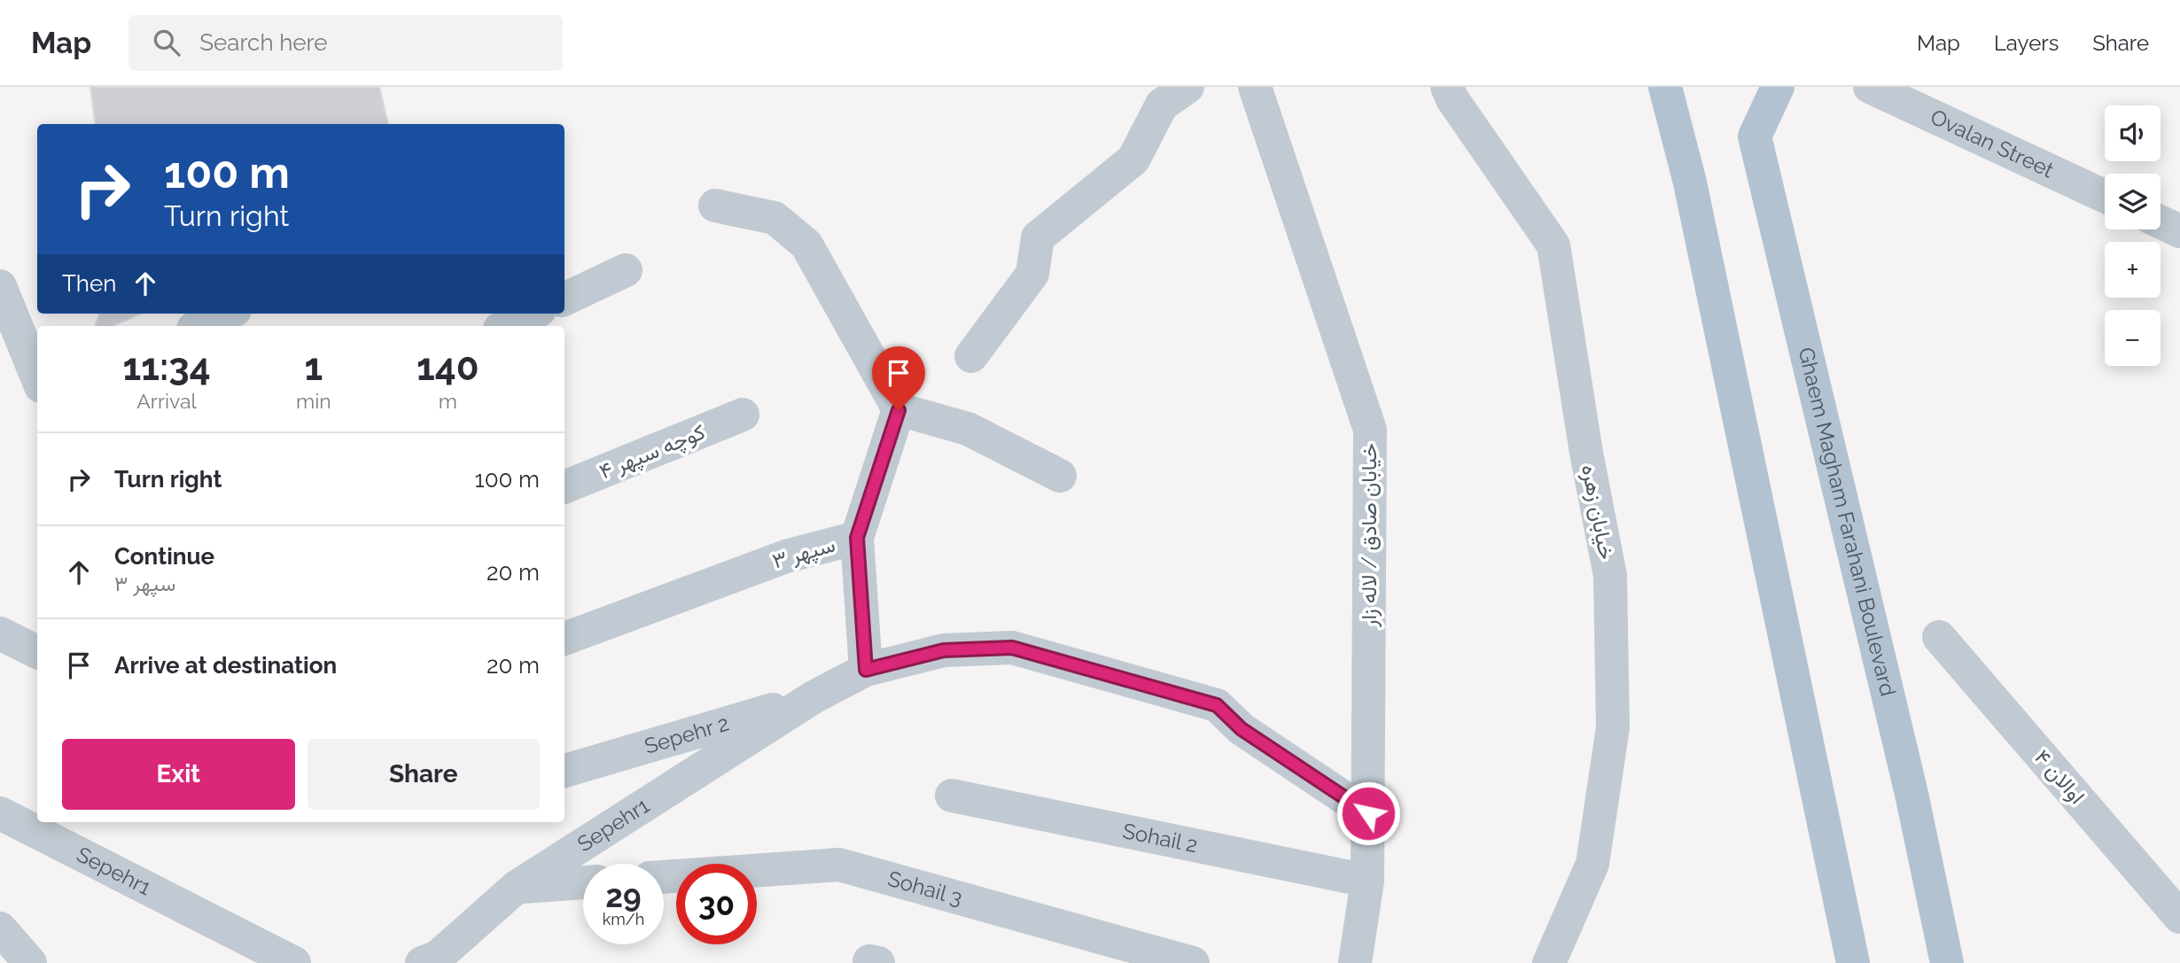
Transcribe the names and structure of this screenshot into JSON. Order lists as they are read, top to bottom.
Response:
{
  "streets": {
    "main road": ["Ghaem Magham Farahani Boulevard"],
    "street": [
      "Ovalan Street",
      "کوچه سپهر ۴",
      "خیابان زهره",
      "خیابان صادق / لاله زار",
      "سپهر ۳",
      "Sepehr 2",
      "اوالان ۴",
      "Sepehr1",
      "Sohail 2",
      "Sohail 3"
    ]
  },
  "crossings": [
    ["خیابان صادق / لاله زار", "Sohail 2"],
    ["Sepehr 2", "Sepehr1"]
  ],
  "page": {
    "header": "Map",
    "search": "Search here",
    "nav": ["Map", "Layers", "Share"],
    "map_buttons": ["+", "−"],
    "turn": ["100 m", "Turn right"],
    "then": "Then",
    "eta": [
      "11:34",
      "Arrival",
      "1",
      "min",
      "140",
      "m"
    ],
    "list": [
      {
        "name": "Turn right",
        "value": "100 m"
      },
      {
        "name": "Continue",
        "note": "سپهر ۳",
        "value": "20 m"
      },
      {
        "name": "Arrive at destination",
        "value": "20 m"
      }
    ],
    "buttons": ["Exit", "Share"],
    "speed": "29 km/h",
    "limit": "30"
  }
}
